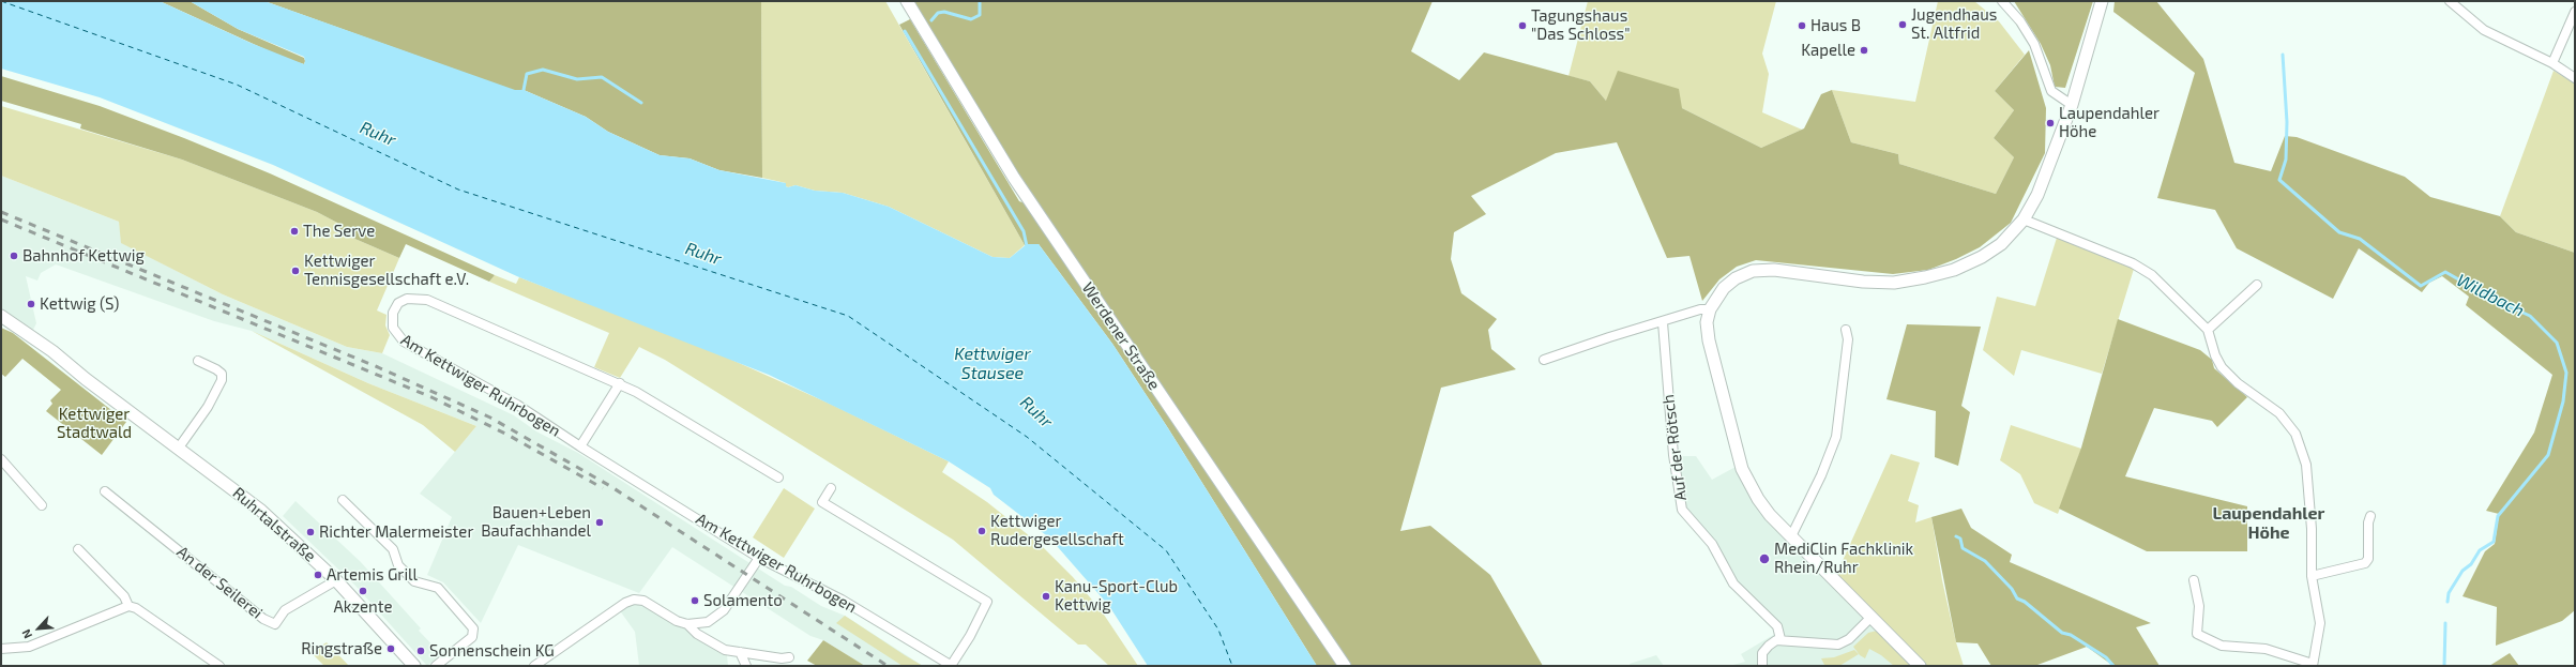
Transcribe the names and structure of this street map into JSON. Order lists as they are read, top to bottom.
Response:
{
  "streets": {
    "main road": ["Werdener Straße", "Ruhrtalstraße"],
    "street": ["Am Kettwiger Ruhrbogen", "Auf der Rötsch", "An der Seilerei"]
  },
  "crossings": [
    ["Ruhrtalstraße", "An der Seilerei"]
  ],
  "districts": ["Laupendahler Höhe"],
  "water": ["Ruhr", "Wildbach", "Kettwiger Stausee"],
  "parks": ["Kettwiger Stadtwald"],
  "places": [
    "Jugendhaus St. Altfrid",
    "Tagungshaus \"Das Schloss\"",
    "Haus B",
    "Kapelle",
    "Laupendahler Höhe",
    "The Serve",
    "Bahnhof Kettwig",
    "Kettwiger Tennisgesellschaft e.V.",
    "Kettwig (S)",
    "Bauen+Leben Baufachhandel",
    "Kettwiger Rudergesellschaft",
    "Richter Malermeister",
    "MediClin Fachklinik Rhein/Ruhr",
    "Artemis Grill",
    "Akzente",
    "Kanu-Sport-Club Kettwig",
    "Solamento",
    "Ringstraße",
    "Sonnenschein KG"
  ],
  "north": "bottom left"
}
